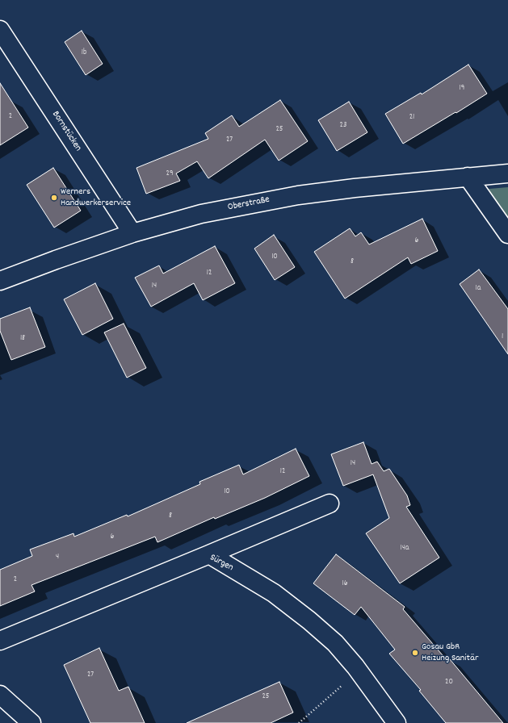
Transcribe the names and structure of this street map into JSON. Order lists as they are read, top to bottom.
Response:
{
  "streets": {
    "street": ["Bornstücken", "Oberstraße", "Sürgen"]
  },
  "crossings": [
    ["Bornstücken", "Oberstraße"]
  ],
  "places": ["Werners Handwerkerservice", "Gosau GbR Heizung Sanitär"],
  "house_numbers": [
    "1b",
    "19",
    "2",
    "21",
    "23",
    "25",
    "27",
    "29",
    "6",
    "10",
    "8",
    "12",
    "14",
    "1a",
    "1",
    "18",
    "14",
    "12",
    "10",
    "8",
    "6",
    "14a",
    "4",
    "2",
    "16",
    "27",
    "20",
    "25"
  ]
}
